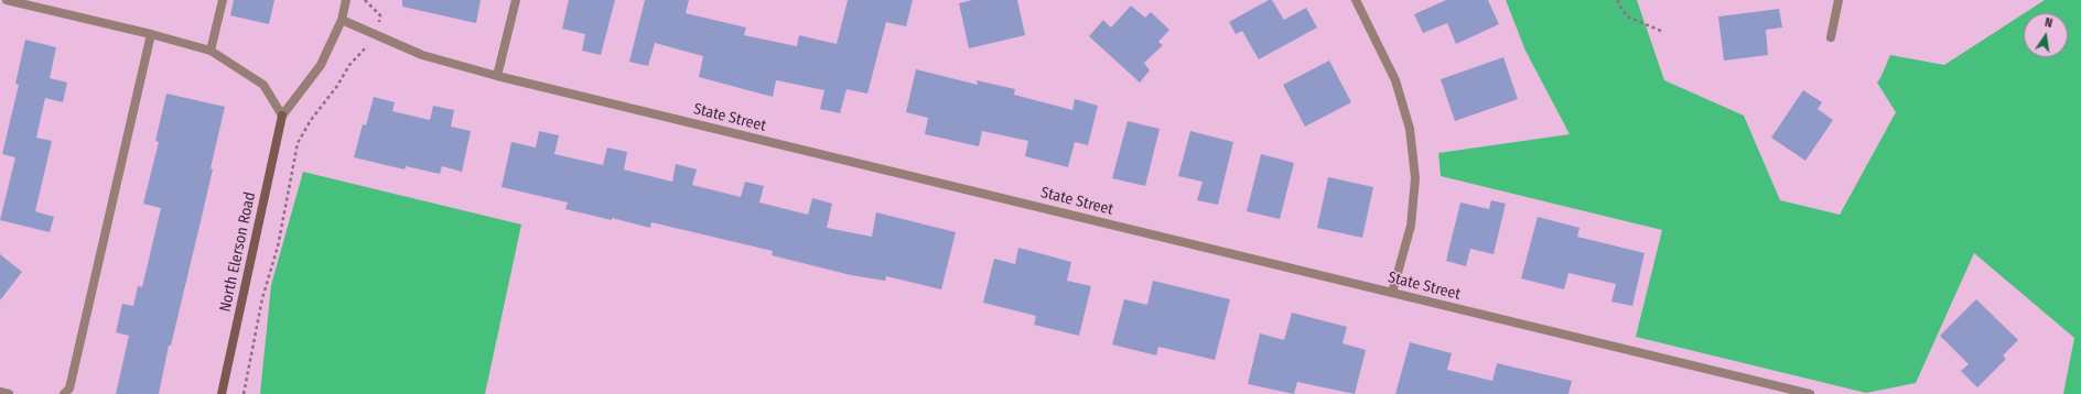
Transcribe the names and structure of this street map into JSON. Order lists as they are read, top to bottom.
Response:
{
  "streets": {
    "street": ["State Street", "North Elerson Road"]
  },
  "north": "top"
}
